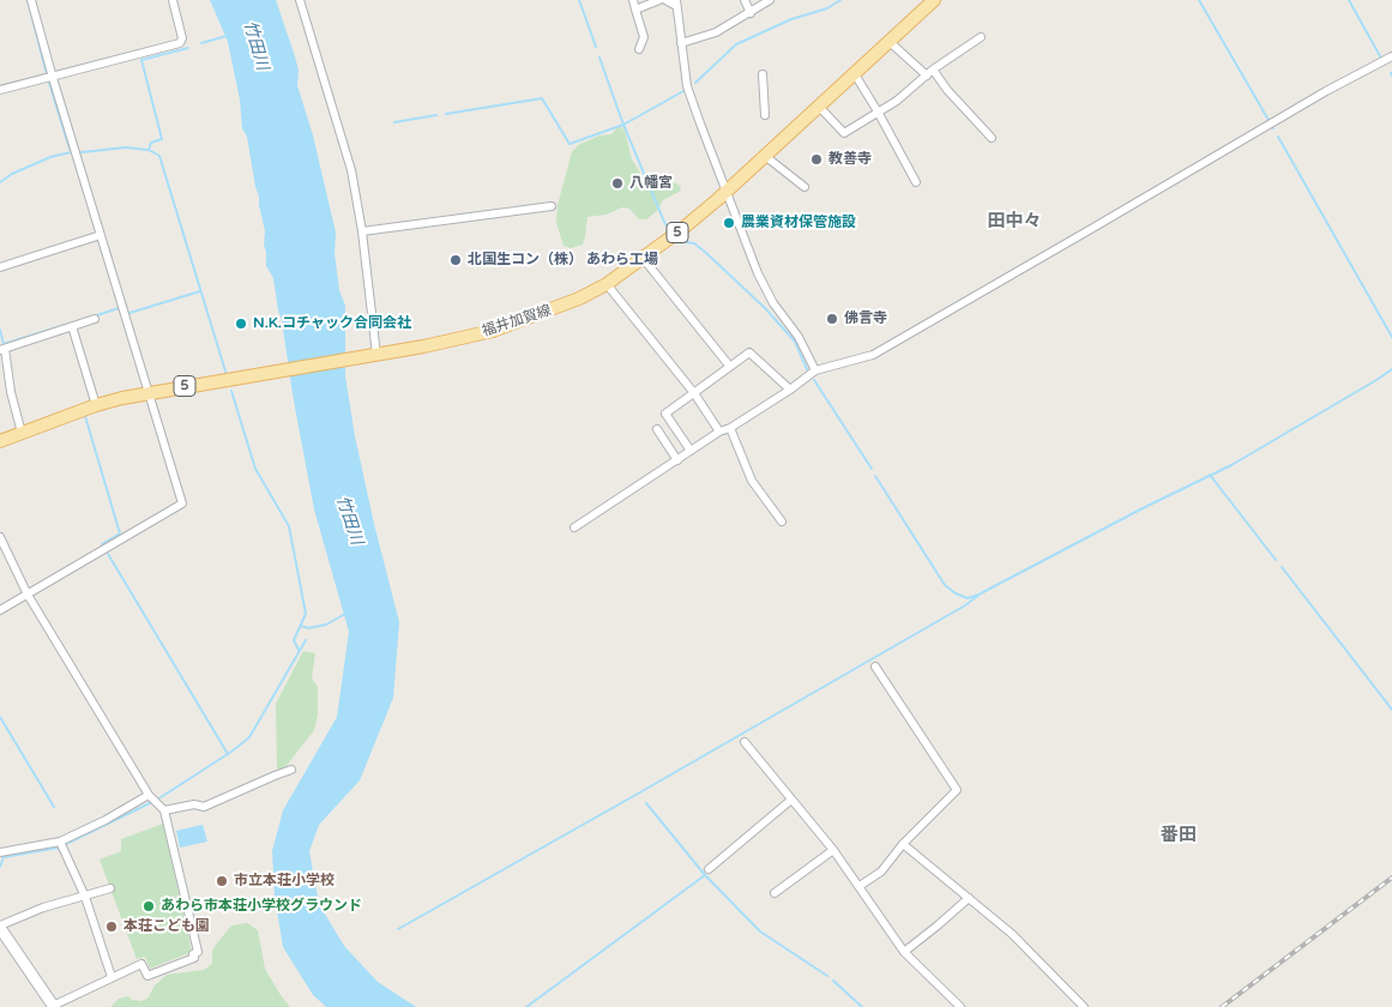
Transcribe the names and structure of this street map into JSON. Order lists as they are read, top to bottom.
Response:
{
  "streets": {
    "main road": ["5", "福井加賀線"]
  },
  "districts": ["田中々", "番田"],
  "water": ["竹田川"],
  "places": [
    "教善寺",
    "八幡宮",
    "農業資材保管施設",
    "北国生コン（株） あわら工場",
    "佛言寺",
    "N.K.コチャック合同会社",
    "市立本荘小学校",
    "あわら市本荘小学校グラウンド",
    "本荘こども園"
  ]
}
